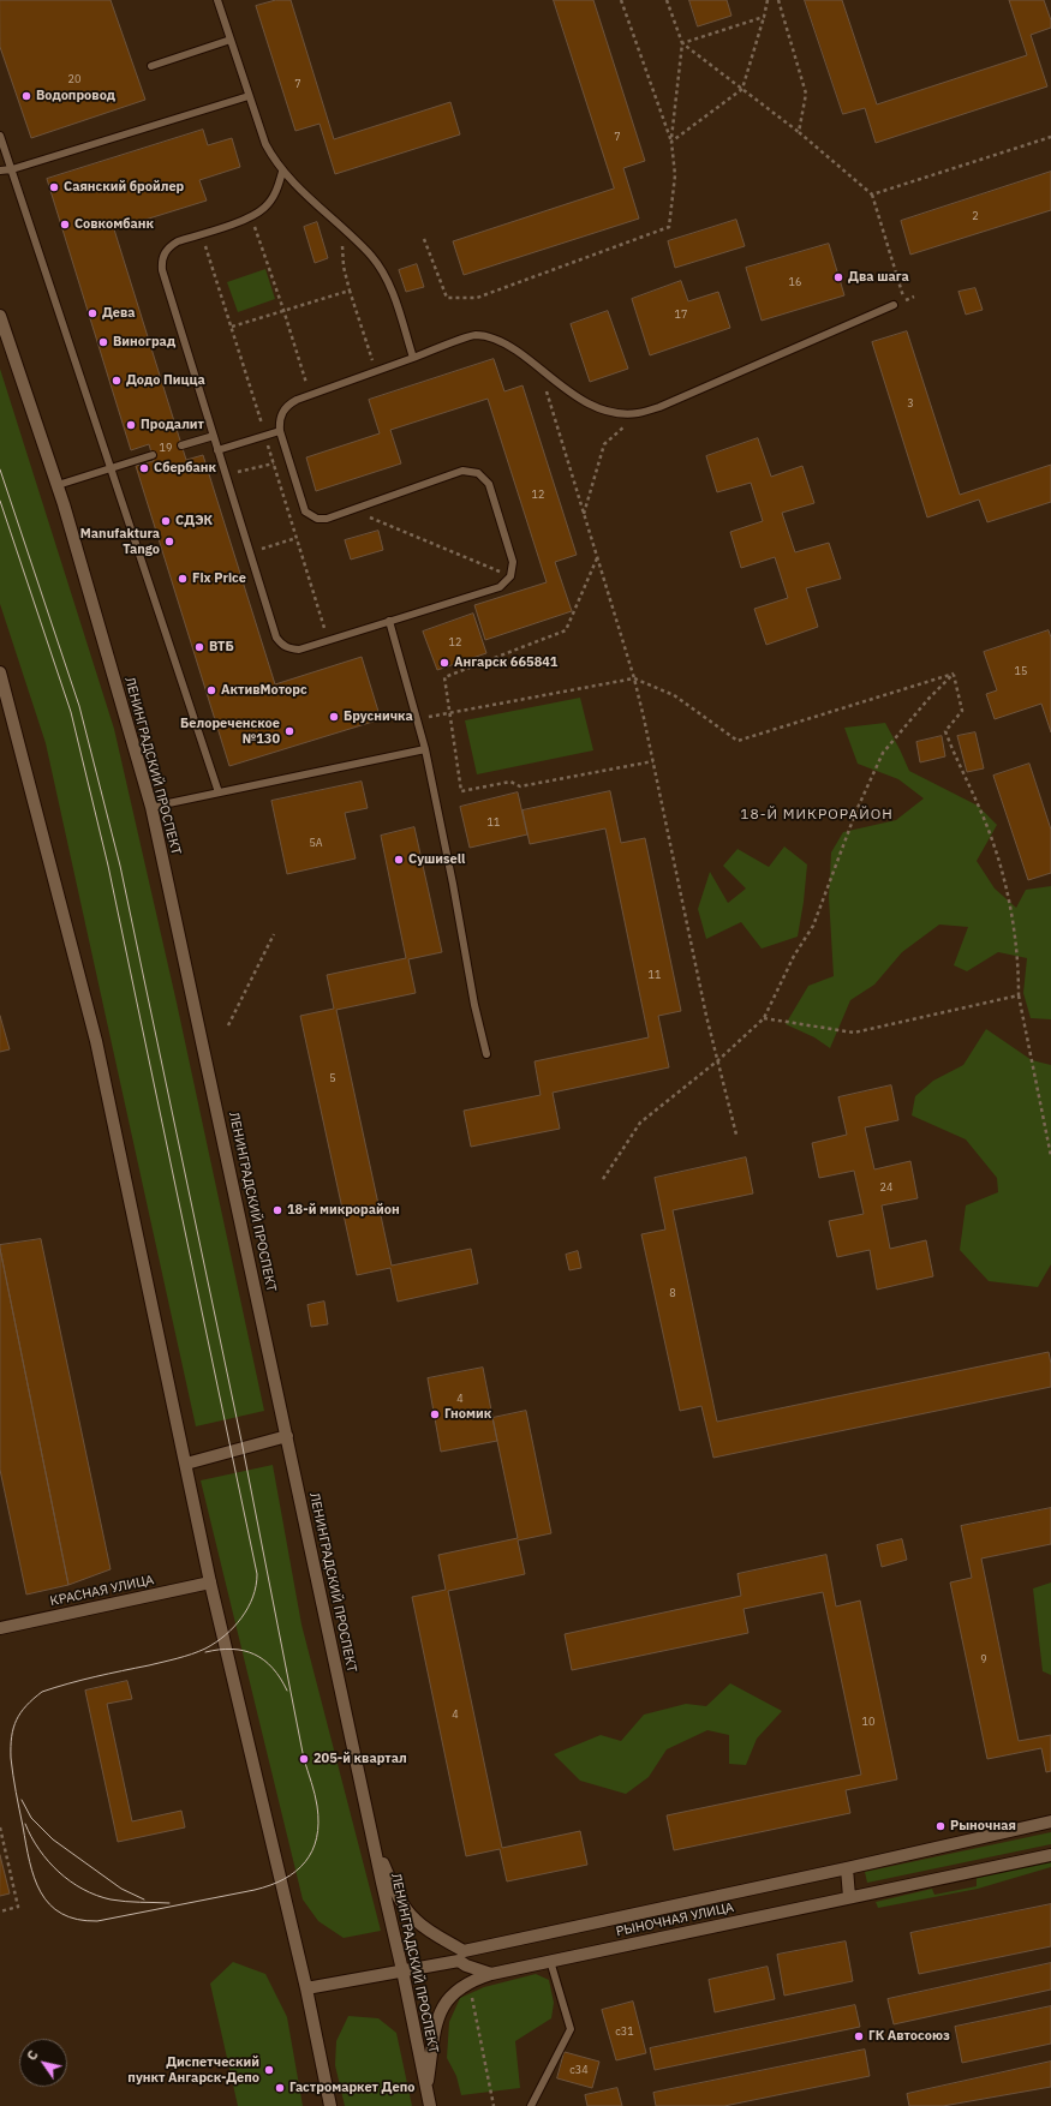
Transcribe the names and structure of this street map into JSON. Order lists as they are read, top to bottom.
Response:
{
  "streets": {
    "main road": ["ЛЕНИНГРАДСКИЙ ПРОСПЕКТ", "КРАСНАЯ УЛИЦА", "РЫНОЧНАЯ УЛИЦА"]
  },
  "crossings": [
    ["ЛЕНИНГРАДСКИЙ ПРОСПЕКТ", "РЫНОЧНАЯ УЛИЦА"]
  ],
  "districts": ["18-Й МИКРОРАЙОН"],
  "places": [
    "Водопровод",
    "Саянский бройлер",
    "Совкомбанк",
    "Два шага",
    "Дева",
    "Виноград",
    "Додо Пицца",
    "Продалит",
    "Сбербанк",
    "СДЭК",
    "Manufaktura Tango",
    "Fix Price",
    "ВТБ",
    "Ангарск 665841",
    "АктивМоторс",
    "Брусничка",
    "Белореченское №130",
    "Сушиsell",
    "18-й микрорайон",
    "Гномик",
    "205-й квартал",
    "Рыночная",
    "ГК Автосоюз",
    "Диспетческий пункт Ангарск-Депо",
    "Гастромаркет Депо"
  ],
  "house_numbers": [
    "20",
    "7",
    "7",
    "2",
    "16",
    "17",
    "3",
    "19",
    "12",
    "12",
    "15",
    "11",
    "5А",
    "11",
    "5",
    "24",
    "8",
    "4",
    "9",
    "4",
    "10",
    "с31",
    "с34"
  ],
  "north": "top left"
}
